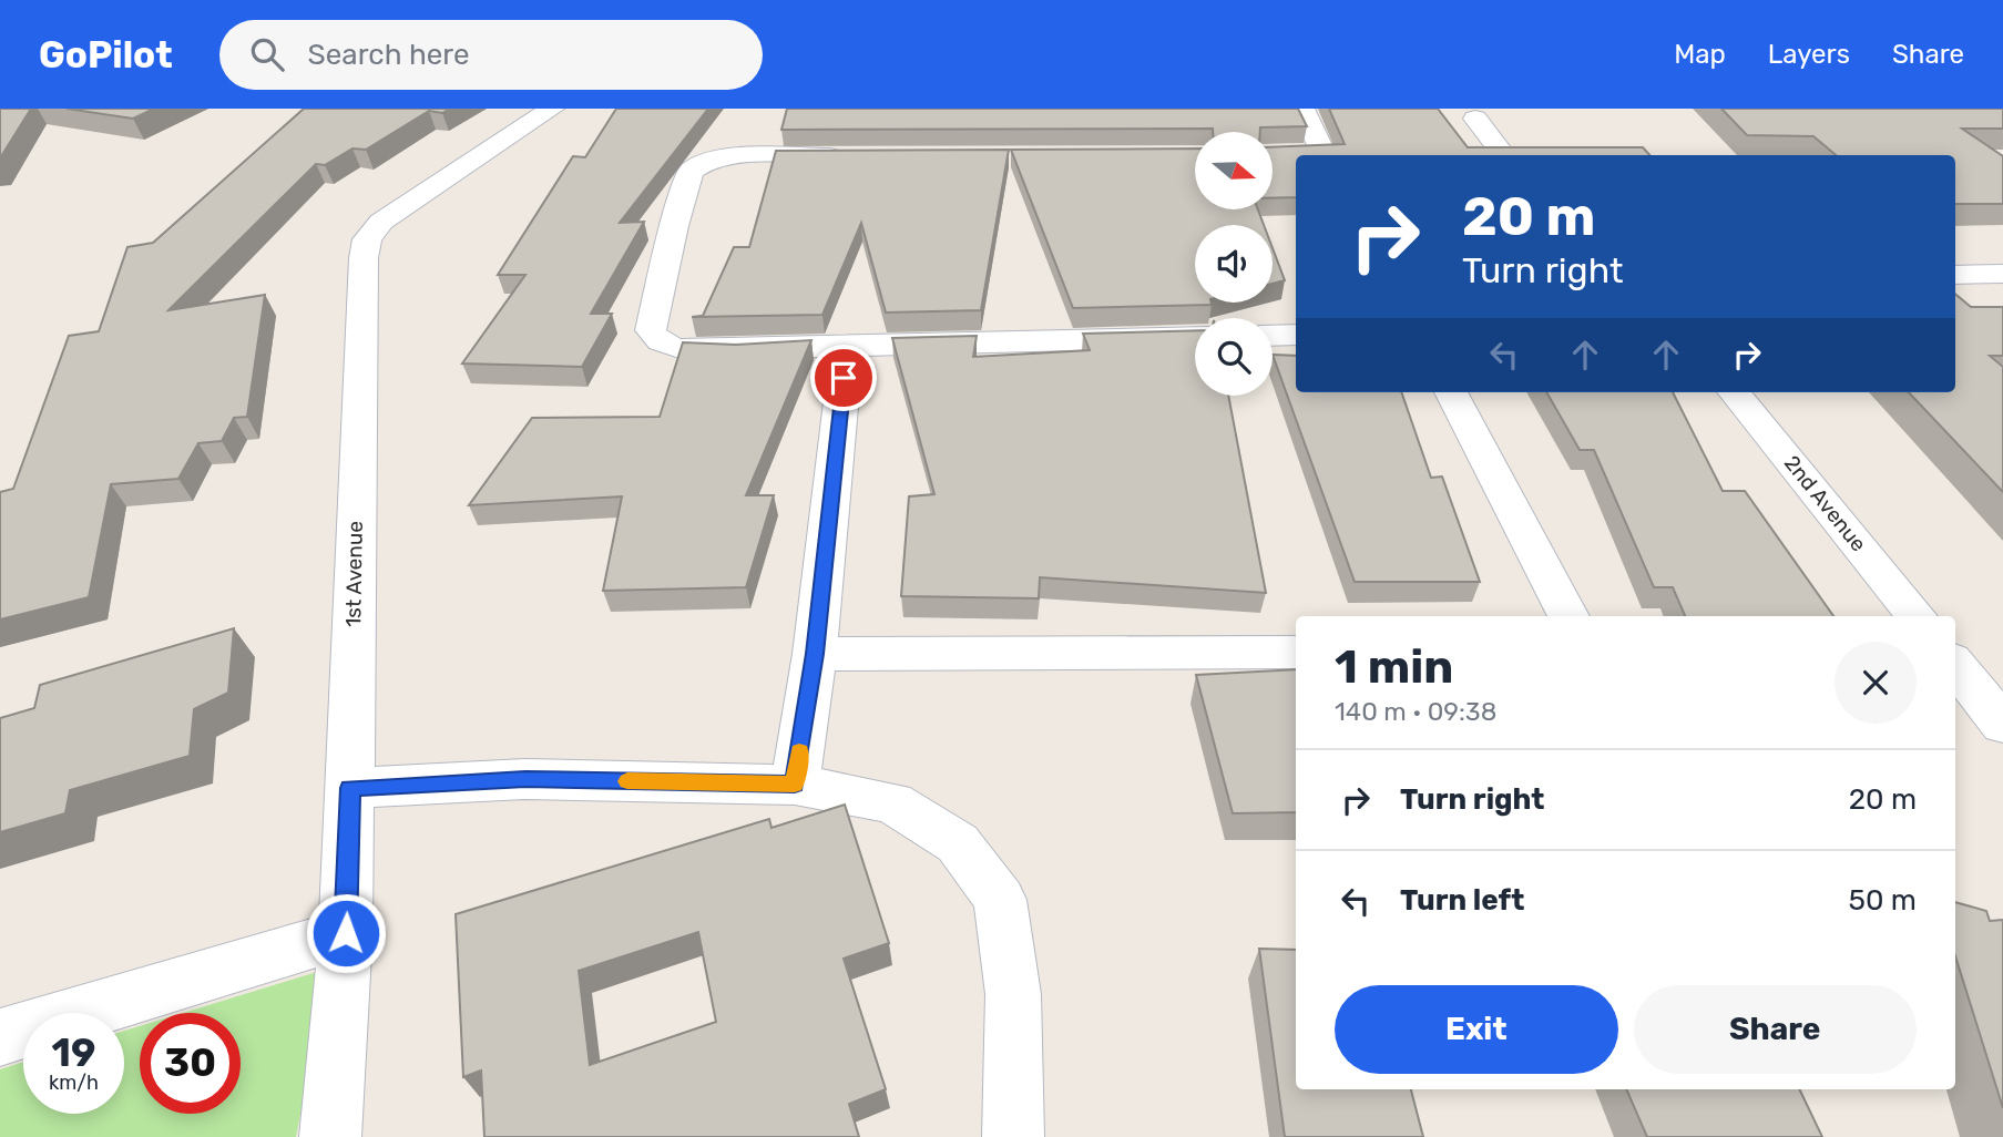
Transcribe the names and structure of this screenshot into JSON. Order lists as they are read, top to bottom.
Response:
{
  "streets": {
    "street": ["2nd Avenue", "1st Avenue"]
  },
  "north": "right",
  "page": {
    "header": "GoPilot",
    "search": "Search here",
    "nav": ["Map", "Layers", "Share"],
    "turn": ["20 m", "Turn right"],
    "heading": ["1 min", "140 m · 09:38"],
    "list": [
      {
        "name": "Turn right",
        "value": "20 m"
      },
      {
        "name": "Turn left",
        "value": "50 m"
      }
    ],
    "buttons": ["Exit", "Share"],
    "speed": "19 km/h",
    "limit": "30"
  }
}
